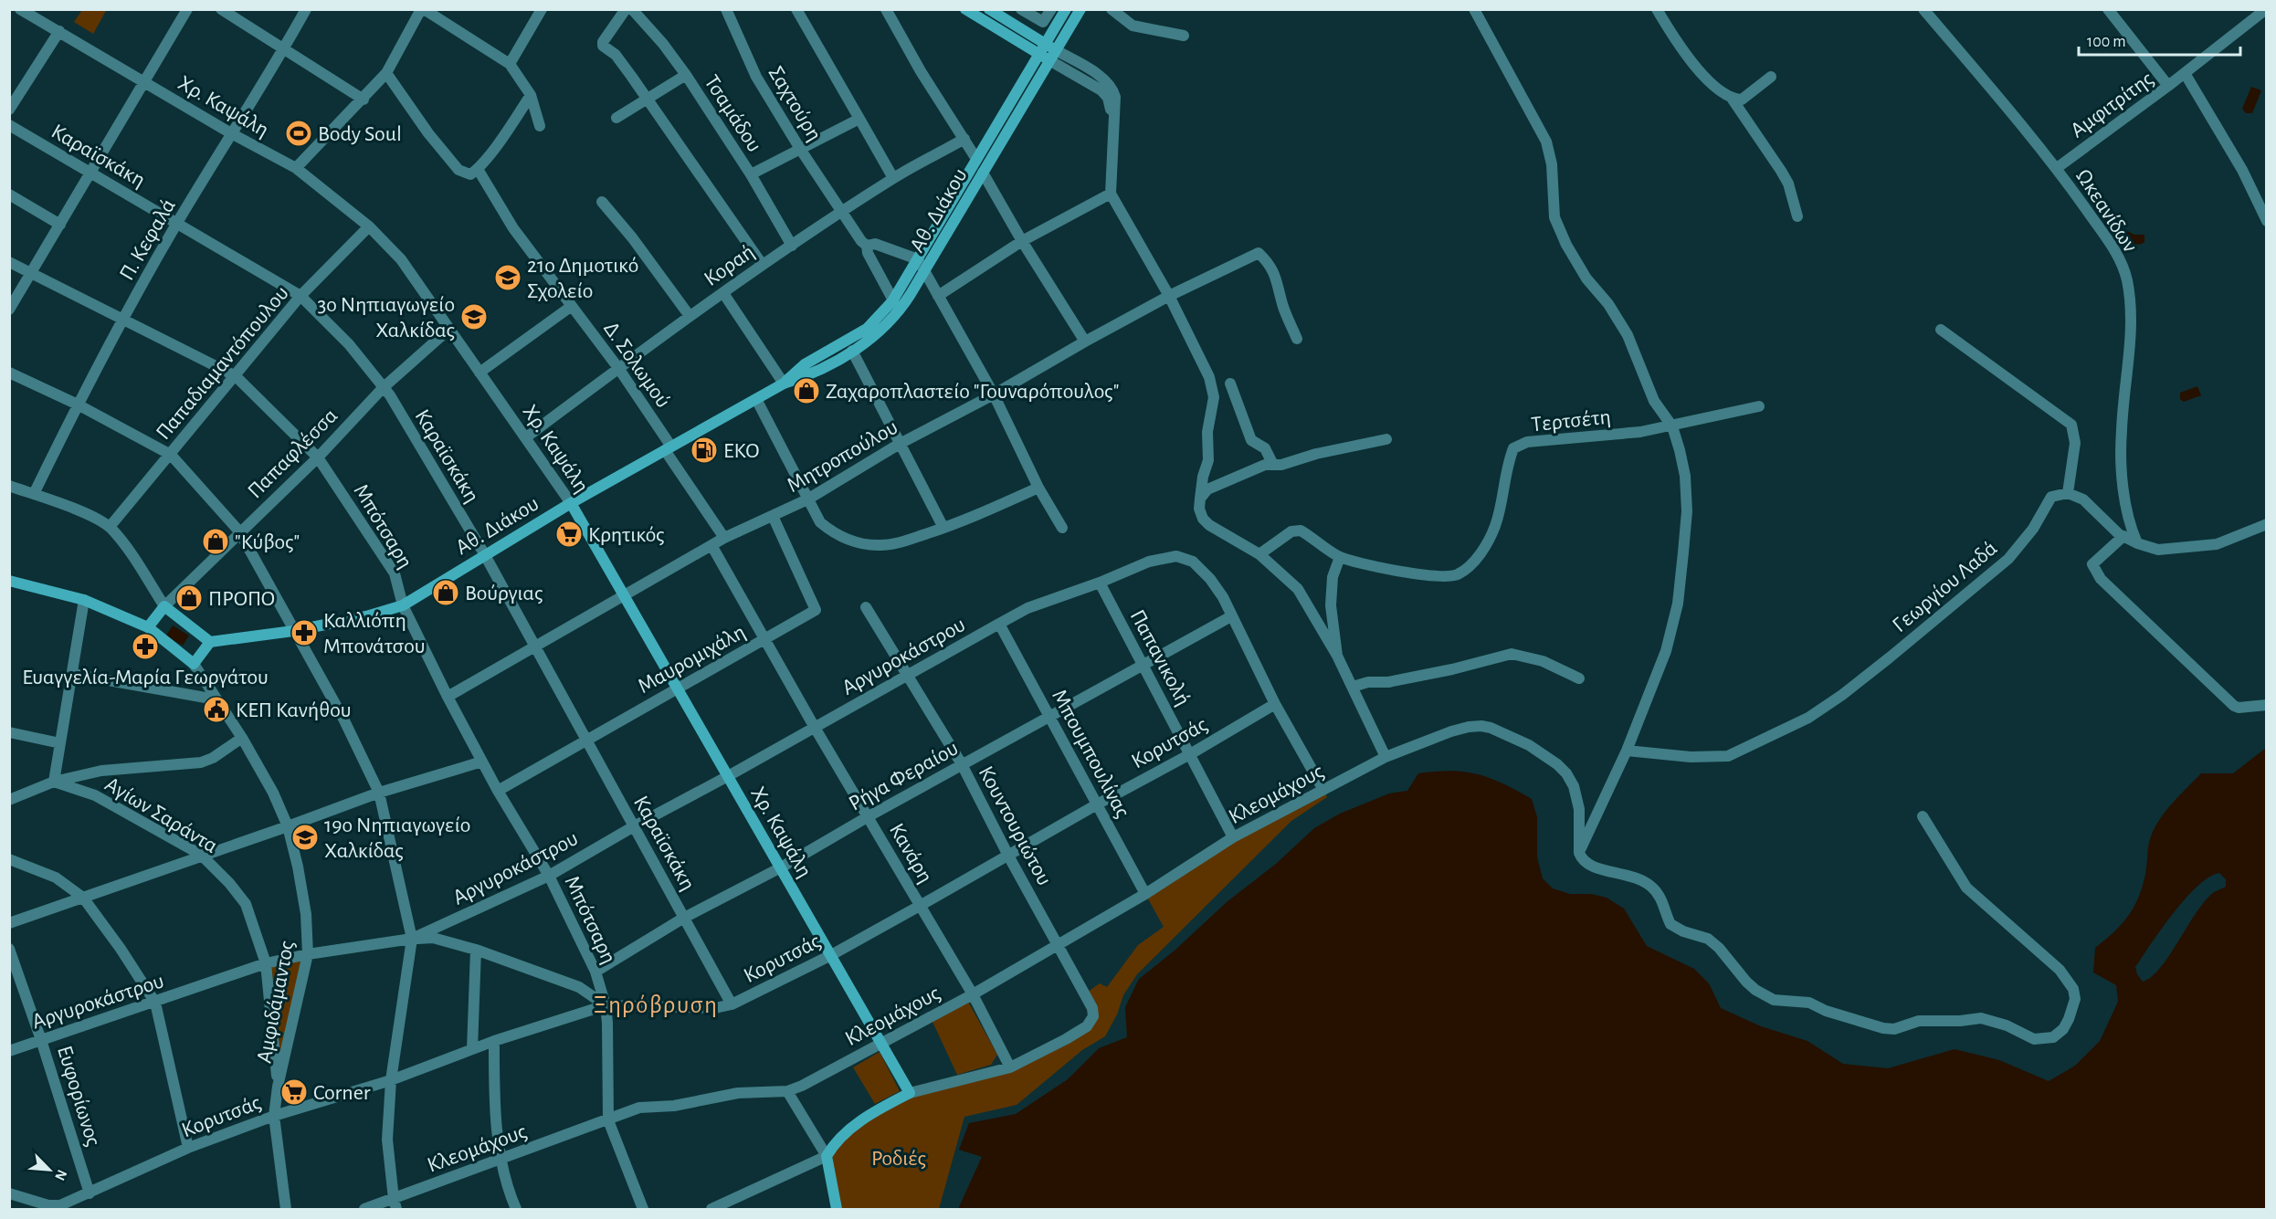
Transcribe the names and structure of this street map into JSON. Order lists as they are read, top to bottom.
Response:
{
  "streets": {
    "street": [
      "Σαχτούρη",
      "Αμφιτρίτης",
      "Χρ. Καψάλη",
      "Τσαμάδου",
      "Καραϊσκάκη",
      "Αθ. Διάκου",
      "Ωκεανίδων",
      "Π. Κεφαλά",
      "Κοραή",
      "Παπαδιαμαντόπουλου",
      "Δ. Σολωμού",
      "Τερτσέτη",
      "Παπαφλέσσα",
      "Μητροπούλου",
      "Μπότσαρη",
      "Γεωργίου Λαδά",
      "Αργυροκάστρου",
      "Παπανικολή",
      "Μαυρομιχάλη",
      "Κορυτσάς",
      "Μπουμπουλίνας",
      "Ρήγα Φεραίου",
      "Κλεομάχους",
      "Αγίων Σαράντα",
      "Κουντουριώτου",
      "Κανάρη",
      "Αμφιδάμαντος",
      "Ευφορίωνος"
    ]
  },
  "crossings": [
    ["Σαχτούρη", "Αθ. Διάκου"],
    ["Σαχτούρη", "Κοραή"],
    ["Αμφιτρίτης", "Ωκεανίδων"],
    ["Χρ. Καψάλη", "Αθ. Διάκου"],
    ["Χρ. Καψάλη", "Π. Κεφαλά"],
    ["Χρ. Καψάλη", "Κοραή"],
    ["Χρ. Καψάλη", "Παπαδιαμαντόπουλου"],
    ["Χρ. Καψάλη", "Παπαφλέσσα"],
    ["Χρ. Καψάλη", "Μητροπούλου"],
    ["Χρ. Καψάλη", "Αργυροκάστρου"],
    ["Χρ. Καψάλη", "Μαυρομιχάλη"],
    ["Χρ. Καψάλη", "Κορυτσάς"],
    ["Χρ. Καψάλη", "Ρήγα Φεραίου"],
    ["Χρ. Καψάλη", "Κλεομάχους"],
    ["Τσαμάδου", "Κοραή"],
    ["Καραϊσκάκη", "Αθ. Διάκου"],
    ["Καραϊσκάκη", "Π. Κεφαλά"],
    ["Καραϊσκάκη", "Παπαδιαμαντόπουλου"],
    ["Καραϊσκάκη", "Παπαφλέσσα"],
    ["Καραϊσκάκη", "Μητροπούλου"],
    ["Καραϊσκάκη", "Αργυροκάστρου"],
    ["Καραϊσκάκη", "Μαυρομιχάλη"],
    ["Καραϊσκάκη", "Κορυτσάς"],
    ["Καραϊσκάκη", "Ρήγα Φεραίου"],
    ["Αθ. Διάκου", "Δ. Σολωμού"],
    ["Αθ. Διάκου", "Μπότσαρη"],
    ["Π. Κεφαλά", "Μπότσαρη"],
    ["Κοραή", "Δ. Σολωμού"],
    ["Παπαδιαμαντόπουλου", "Μπότσαρη"],
    ["Παπαφλέσσα", "Μπότσαρη"],
    ["Μητροπούλου", "Μπότσαρη"],
    ["Μητροπούλου", "Μαυρομιχάλη"],
    ["Μητροπούλου", "Κανάρη"],
    ["Μπότσαρη", "Αργυροκάστρου"],
    ["Μπότσαρη", "Μαυρομιχάλη"],
    ["Μπότσαρη", "Κορυτσάς"],
    ["Μπότσαρη", "Ρήγα Φεραίου"],
    ["Μπότσαρη", "Κλεομάχους"],
    ["Αργυροκάστρου", "Παπανικολή"],
    ["Αργυροκάστρου", "Κορυτσάς"],
    ["Αργυροκάστρου", "Μπουμπουλίνας"],
    ["Αργυροκάστρου", "Ρήγα Φεραίου"],
    ["Αργυροκάστρου", "Κλεομάχους"],
    ["Αργυροκάστρου", "Αγίων Σαράντα"],
    ["Αργυροκάστρου", "Κουντουριώτου"],
    ["Αργυροκάστρου", "Κανάρη"],
    ["Αργυροκάστρου", "Αμφιδάμαντος"],
    ["Αργυροκάστρου", "Ευφορίωνος"],
    ["Παπανικολή", "Κορυτσάς"],
    ["Παπανικολή", "Ρήγα Φεραίου"],
    ["Παπανικολή", "Κλεομάχους"],
    ["Μαυρομιχάλη", "Κανάρη"],
    ["Κορυτσάς", "Μπουμπουλίνας"],
    ["Κορυτσάς", "Κουντουριώτου"],
    ["Κορυτσάς", "Κανάρη"],
    ["Κορυτσάς", "Αμφιδάμαντος"],
    ["Κορυτσάς", "Ευφορίωνος"],
    ["Μπουμπουλίνας", "Ρήγα Φεραίου"],
    ["Μπουμπουλίνας", "Κλεομάχους"],
    ["Ρήγα Φεραίου", "Κουντουριώτου"],
    ["Ρήγα Φεραίου", "Κανάρη"],
    ["Κλεομάχους", "Κουντουριώτου"],
    ["Κλεομάχους", "Κανάρη"],
    ["Αγίων Σαράντα", "Αμφιδάμαντος"],
    ["Κουντουριώτου", "Κανάρη"]
  ],
  "districts": ["Ξηρόβρυση"],
  "parks": ["Ροδιές"],
  "places": {
    "sports": ["Body Soul"],
    "school or university": ["21ο Δημοτικό Σχολείο", "3ο Νηπιαγωγείο Χαλκίδας", "19ο Νηπιαγωγείο Χαλκίδας"],
    "shop": [
      "Ζαχαροπλαστείο \"Γουναρόπουλος\"",
      "\"Κύβος\"",
      "Βούργιας",
      "ΠΡΟΠΟ"
    ],
    "fuel station": ["ΕΚΟ"],
    "supermarket": ["Κρητικός", "Corner"],
    "pharmacy": ["Καλλιόπη Μπονάτσου", "Ευαγγελία-Μαρία Γεωργάτου"],
    "public building": ["ΚΕΠ Κανήθου"]
  },
  "scale_bar": "100 m",
  "north": "bottom right"
}
